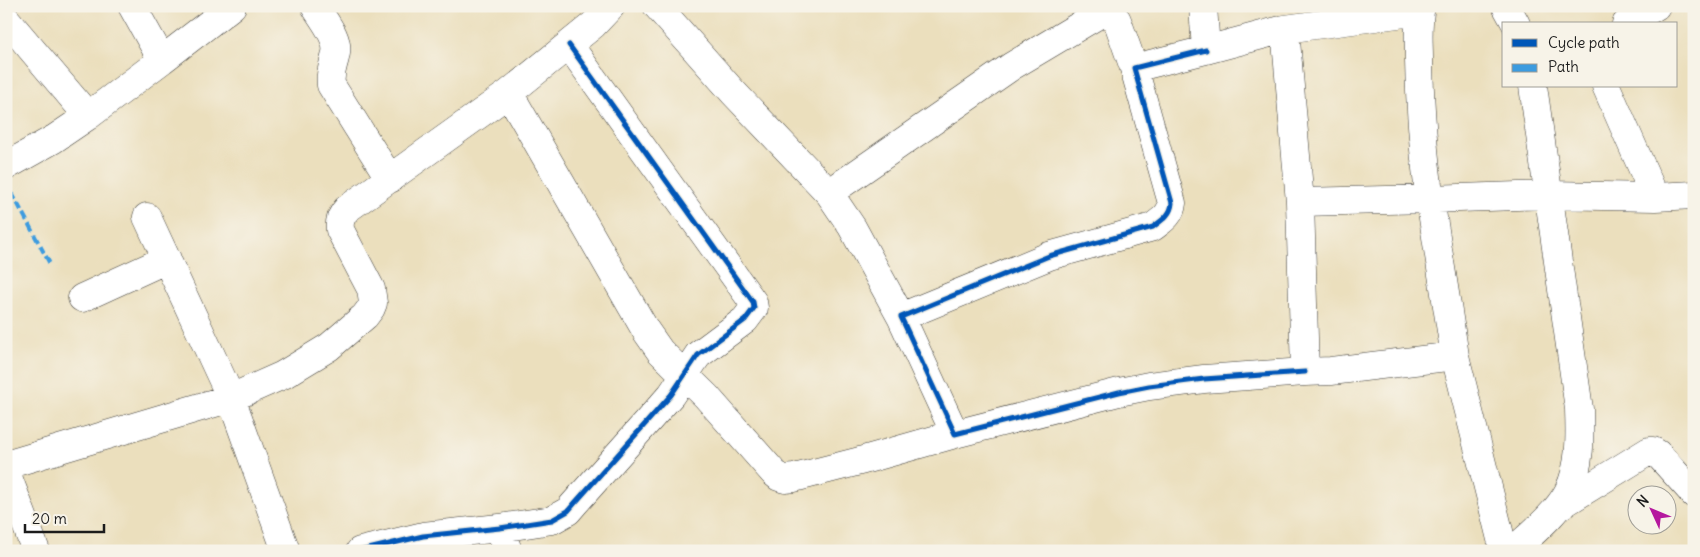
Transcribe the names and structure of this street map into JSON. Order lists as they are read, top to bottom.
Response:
{
  "legend": ["Cycle path", "Path"],
  "scale_bar": "20 m",
  "north": "top left"
}
